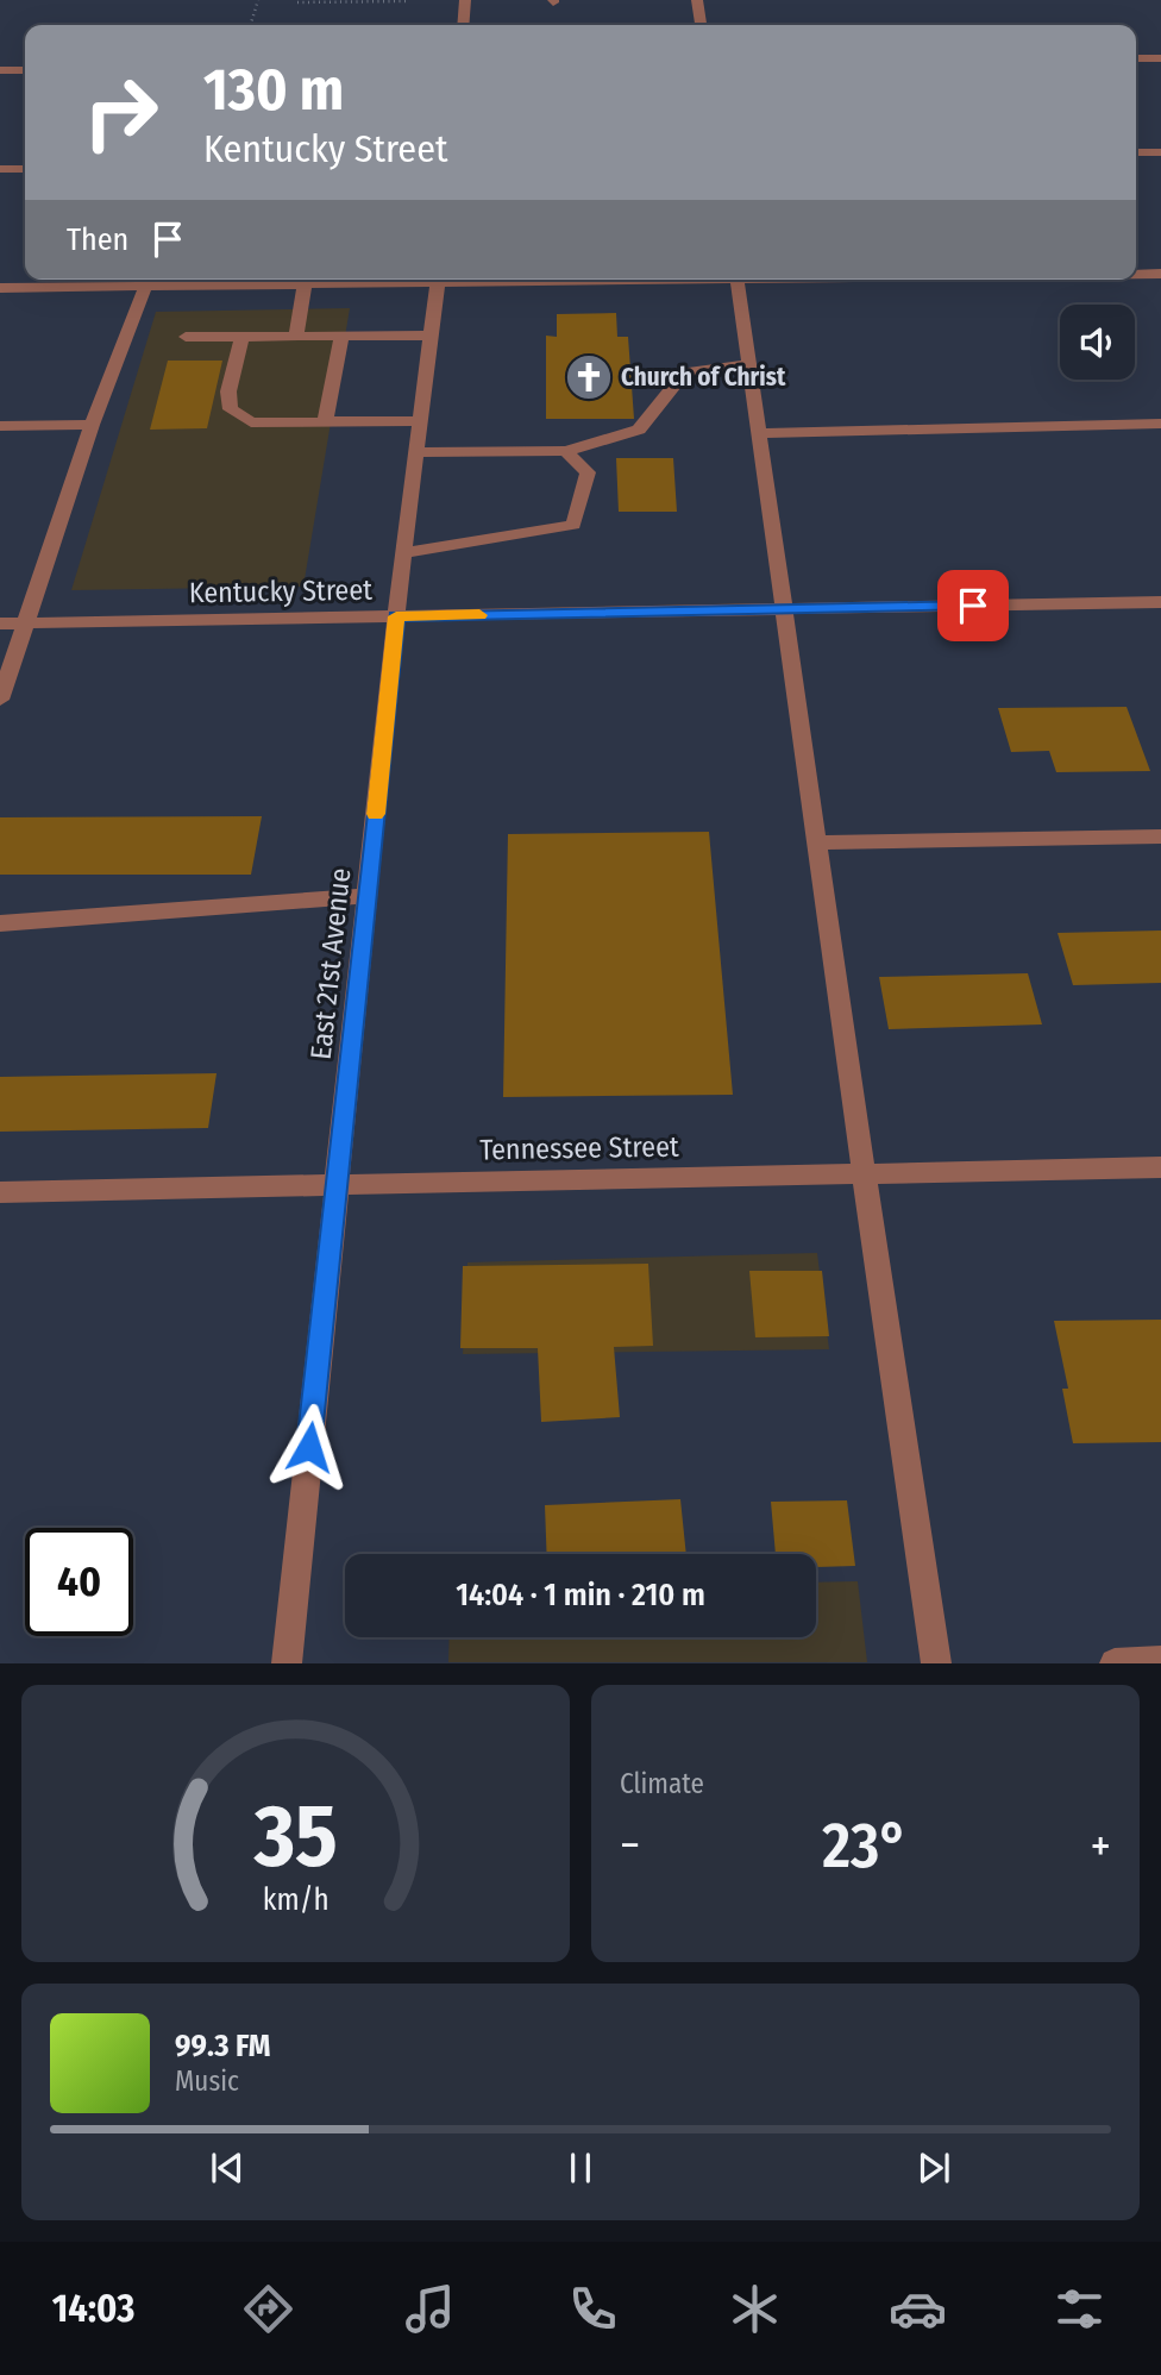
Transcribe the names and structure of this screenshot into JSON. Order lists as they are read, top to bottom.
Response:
{
  "streets": {
    "street": ["Kentucky Street", "East 21st Avenue", "Tennessee Street"]
  },
  "crossings": [
    ["Kentucky Street", "East 21st Avenue"],
    ["East 21st Avenue", "Tennessee Street"]
  ],
  "places": {
    "church": ["Church of Christ"]
  },
  "page": {
    "turn": ["130 m", "Kentucky Street"],
    "then": "Then",
    "limit": "40",
    "trip": "14:04 · 1 min · 210 m",
    "tile": "Climate",
    "heat": ["−", "23°", "+"],
    "song": ["99.3 FM", "Music"],
    "tabs": "14:03",
    "gauge": ["35", "km/h"]
  }
}
